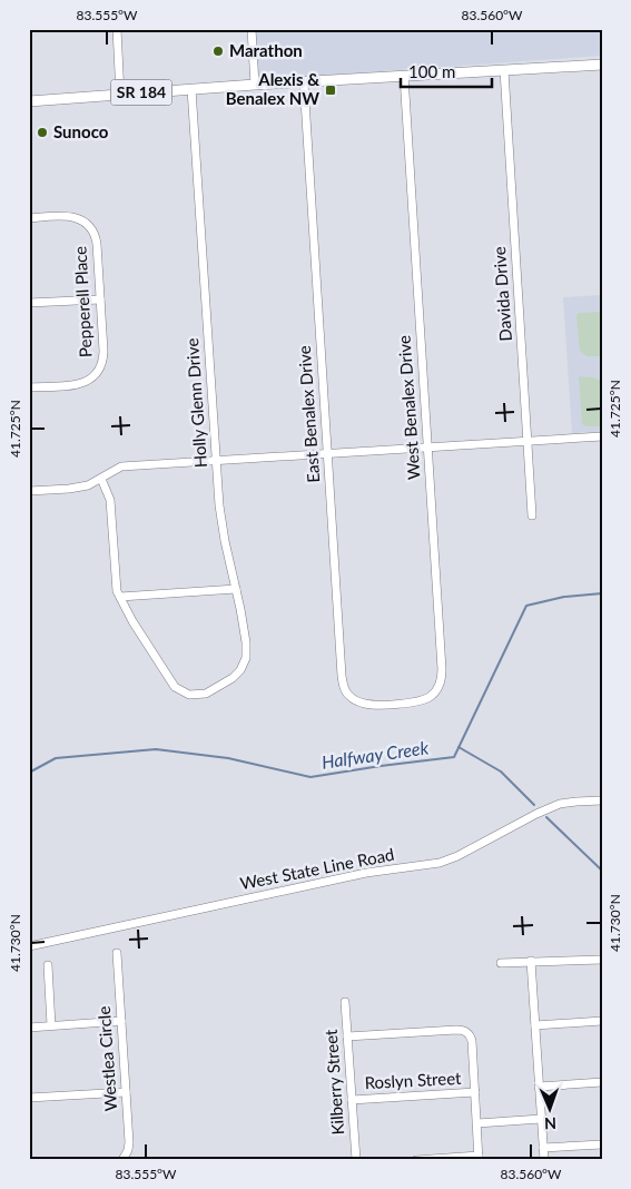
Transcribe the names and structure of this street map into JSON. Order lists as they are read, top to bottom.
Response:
{
  "streets": {
    "main road": ["SR 184"],
    "street": [
      "Davida Drive",
      "Pepperell Place",
      "Holly Glenn Drive",
      "West Benalex Drive",
      "East Benalex Drive",
      "West State Line Road",
      "Westlea Circle",
      "Roslyn Street",
      "Kilberry Street"
    ]
  },
  "crossings": [
    ["SR 184", "Davida Drive"],
    ["SR 184", "Holly Glenn Drive"],
    ["SR 184", "West Benalex Drive"],
    ["SR 184", "East Benalex Drive"],
    ["West Benalex Drive", "East Benalex Drive"],
    ["Roslyn Street", "Kilberry Street"]
  ],
  "water": ["Halfway Creek"],
  "places": {
    "other": ["Marathon", "Sunoco"],
    "transit": ["Alexis & Benalex NW"]
  },
  "scale_bar": "100 m",
  "north": "bottom",
  "coordinates": [
    "83.555°W",
    "83.560°W",
    "41.725°N",
    "41.730°N"
  ]
}
